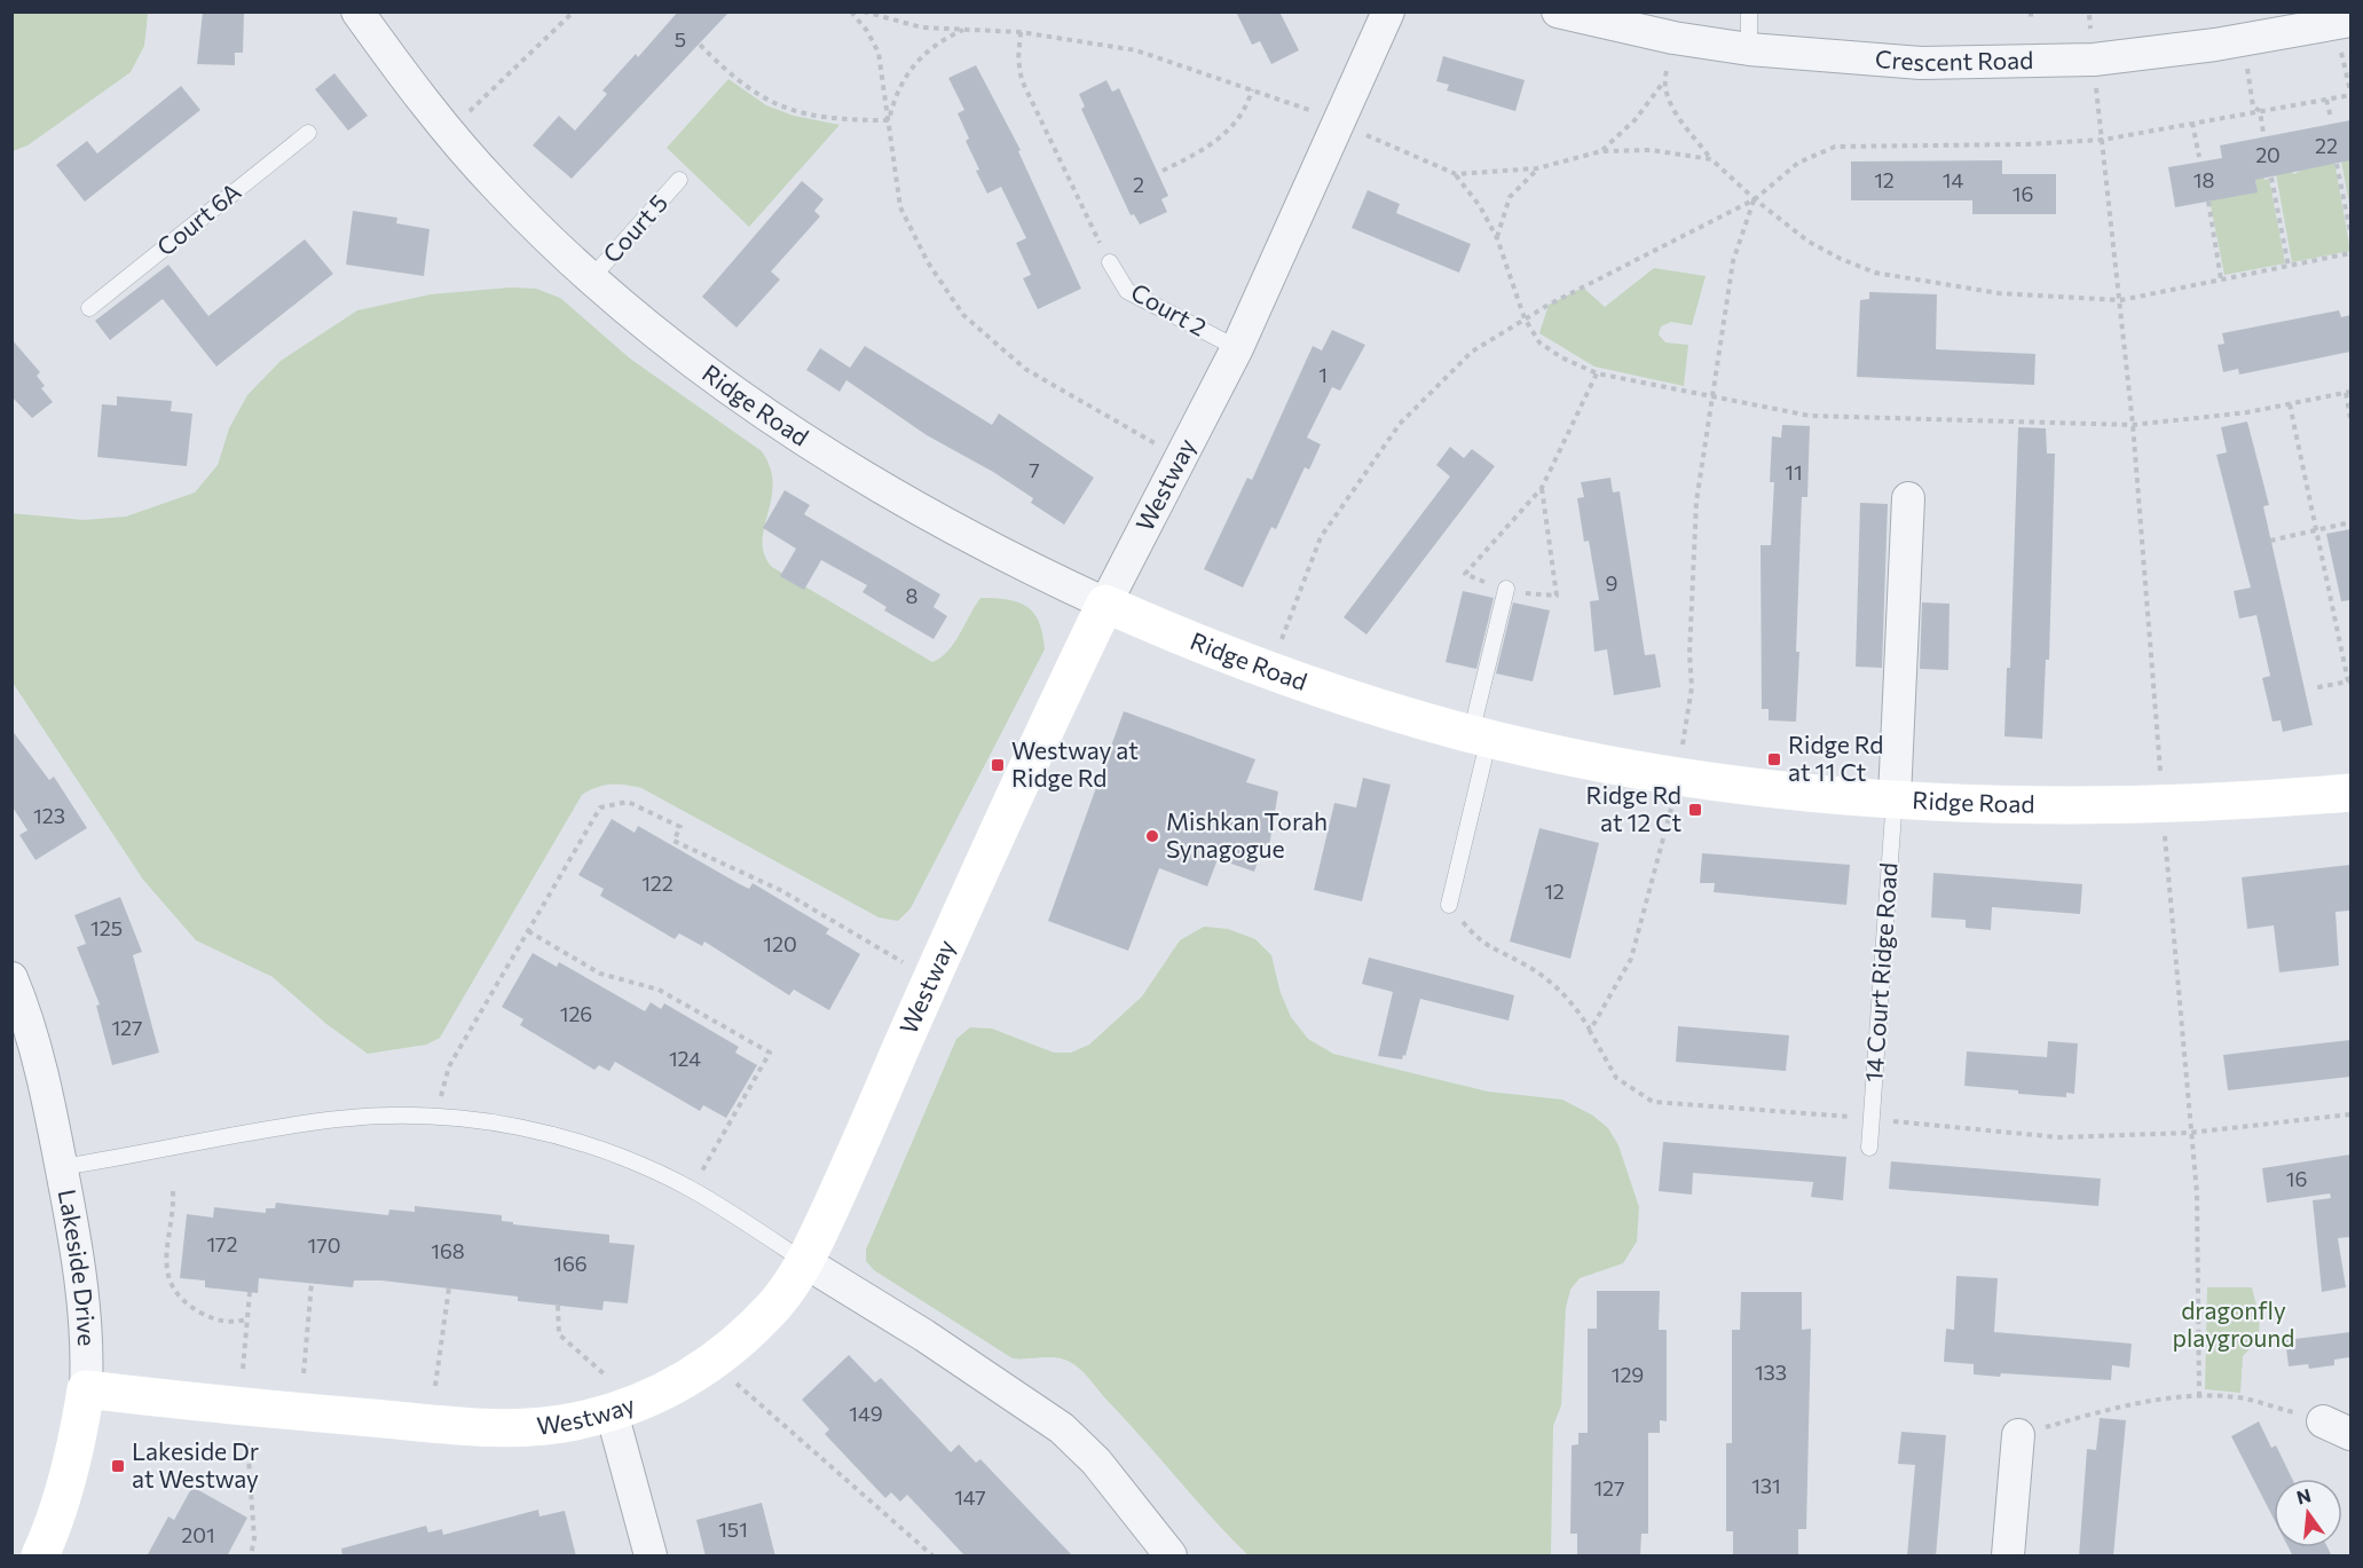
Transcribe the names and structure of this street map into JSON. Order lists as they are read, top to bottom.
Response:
{
  "streets": {
    "street": [
      "Crescent Road",
      "Ridge Road",
      "Westway",
      "Lakeside Drive"
    ],
    "lane": [
      "Court 6A",
      "Court 5",
      "Court 2",
      "14 Court Ridge Road"
    ]
  },
  "crossings": [
    ["Court 5", "Ridge Road"],
    ["Court 2", "Westway"],
    ["Ridge Road", "Westway"],
    ["Ridge Road", "14 Court Ridge Road"],
    ["Westway", "Lakeside Drive"]
  ],
  "parks": ["dragonfly playground"],
  "places": {
    "transit": [
      "Ridge Rd at 11 Ct",
      "Westway at Ridge Rd",
      "Ridge Rd at 12 Ct",
      "Lakeside Dr at Westway"
    ],
    "other": ["Mishkan Torah Synagogue"]
  },
  "house_numbers": [
    "5",
    "22",
    "20",
    "12",
    "14",
    "18",
    "2",
    "16",
    "1",
    "7",
    "11",
    "9",
    "8",
    "123",
    "122",
    "12",
    "125",
    "120",
    "126",
    "127",
    "124",
    "16",
    "172",
    "170",
    "168",
    "166",
    "133",
    "129",
    "149",
    "131",
    "127",
    "147",
    "151",
    "201"
  ],
  "north": "top"
}
